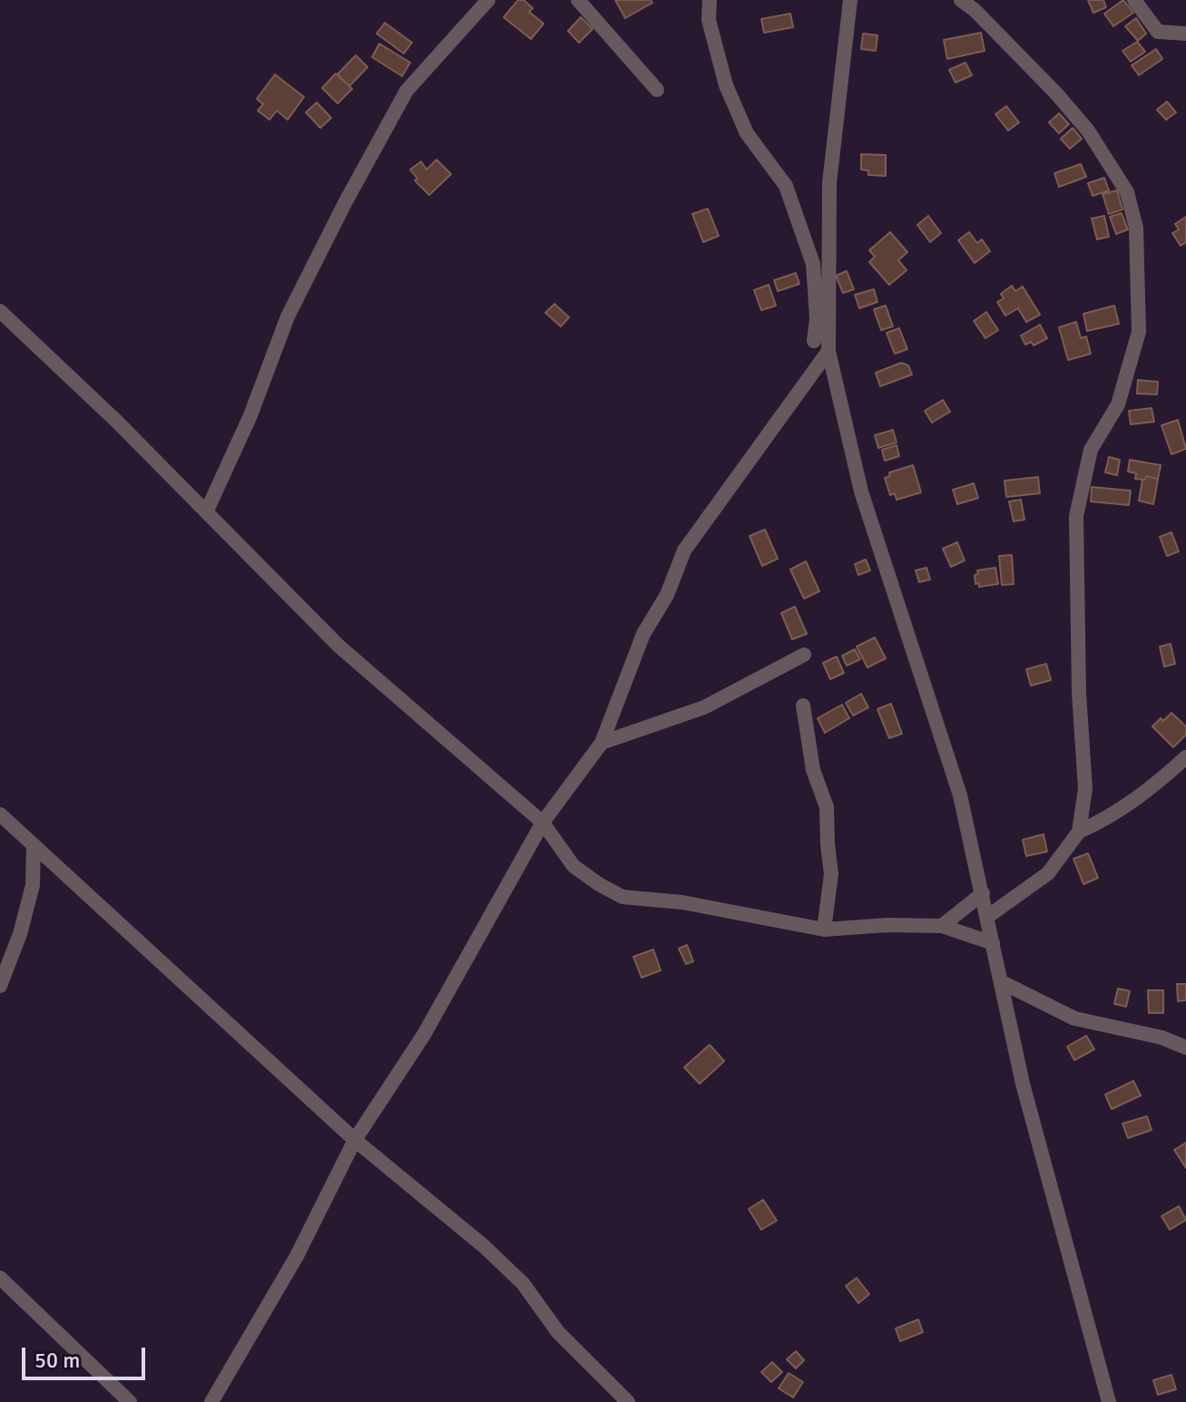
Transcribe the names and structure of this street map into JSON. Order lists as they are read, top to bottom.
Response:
{
  "scale_bar": "50 m"
}
